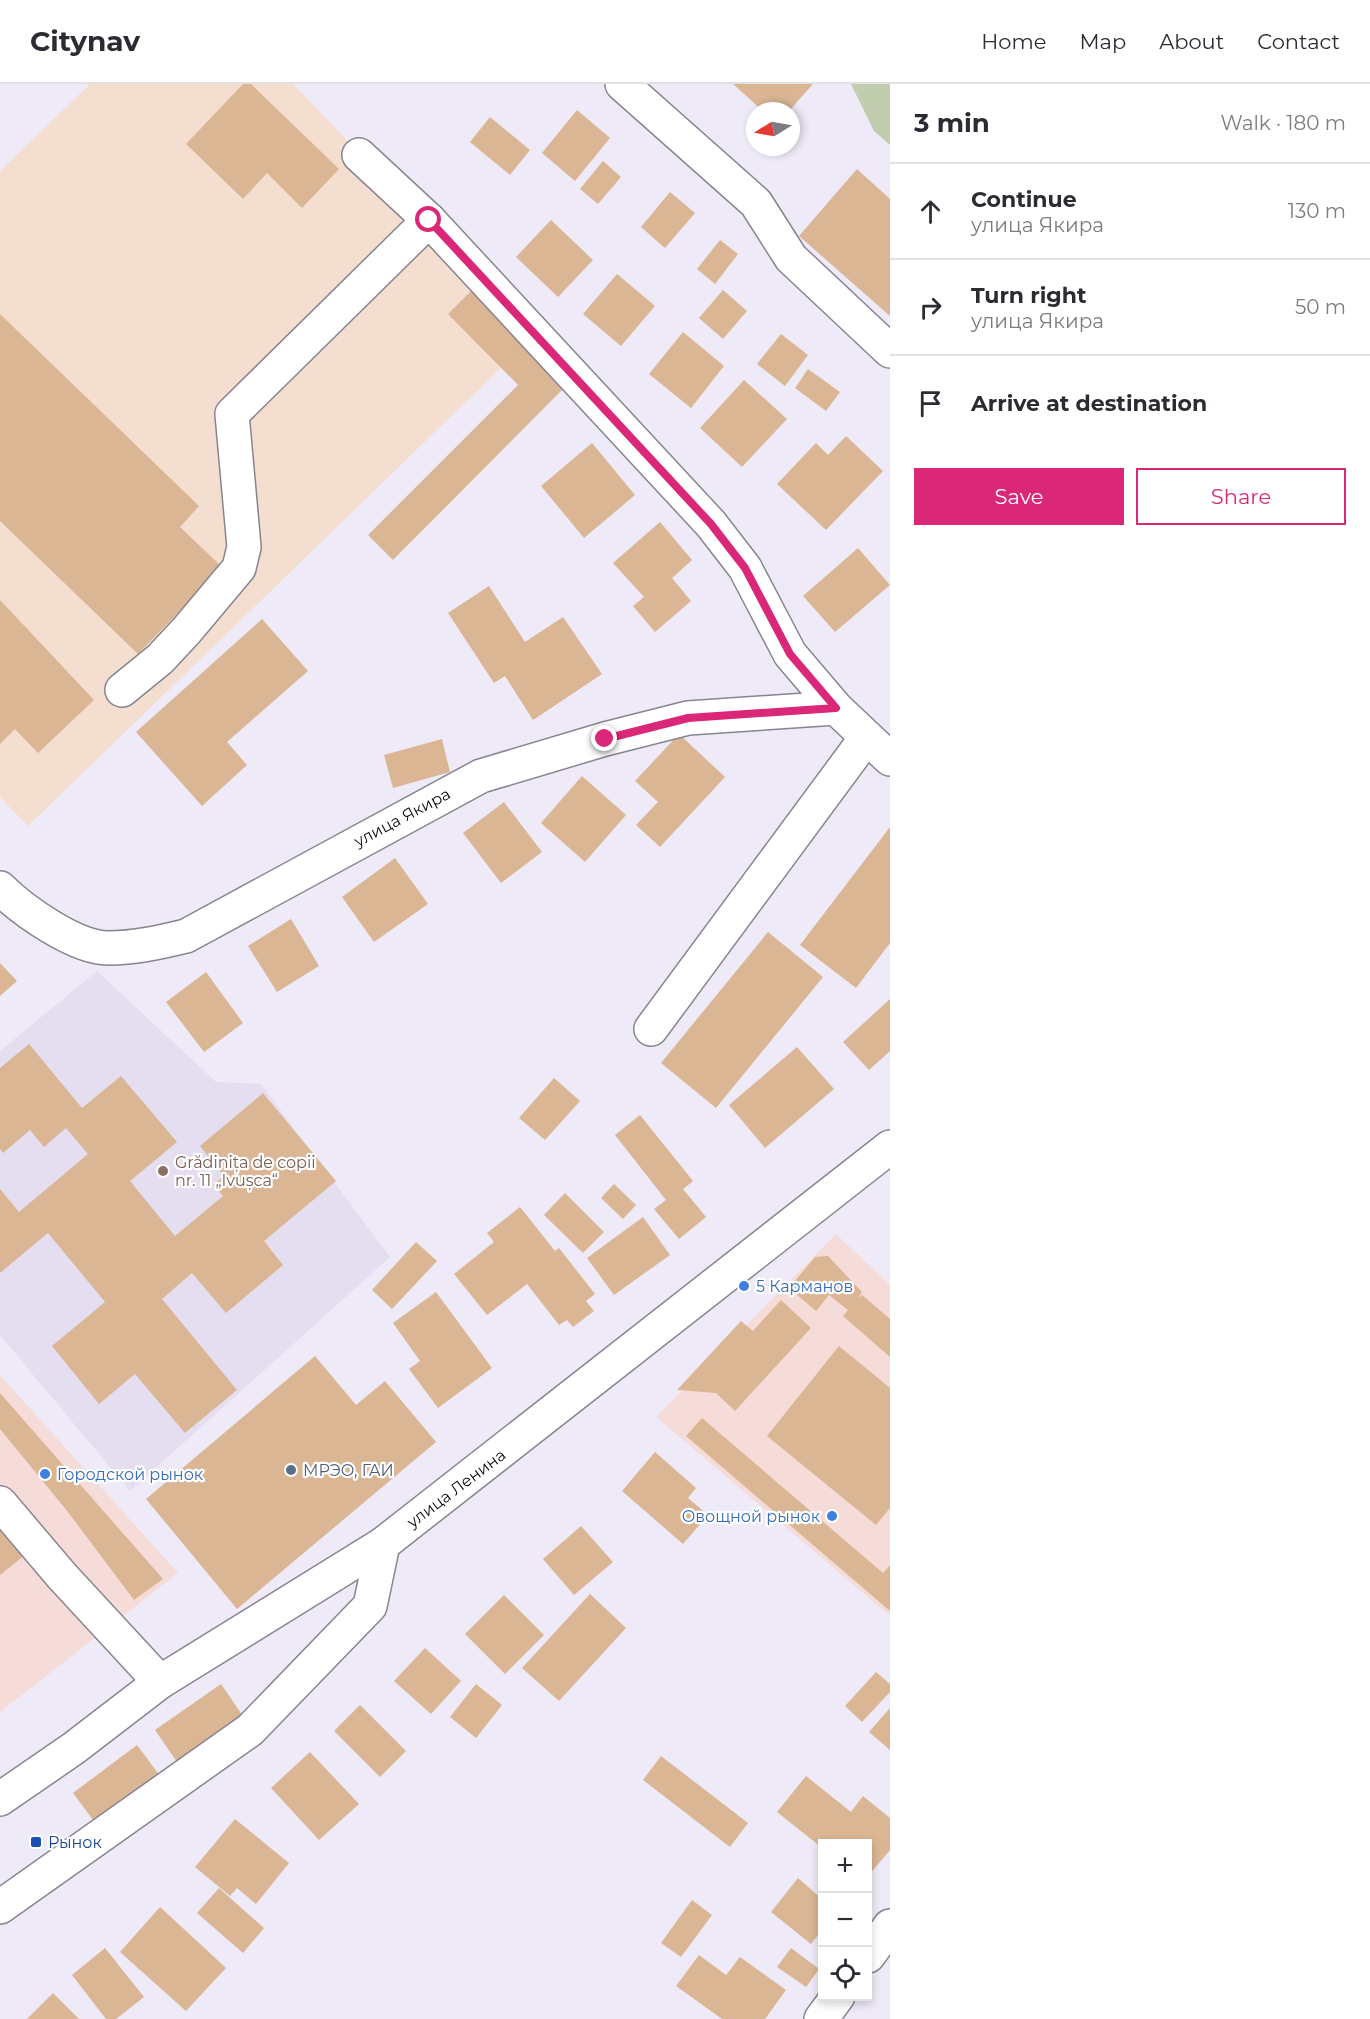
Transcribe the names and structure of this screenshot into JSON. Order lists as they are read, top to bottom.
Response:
{
  "streets": {
    "street": ["улица Якира", "улица Ленина"]
  },
  "places": {
    "other": [
      "Grădinița de copii nr. 11 „Ivușca“",
      "5 Карманов",
      "МРЭО, ГАИ",
      "Городской рынок",
      "Овощной рынок"
    ],
    "transit": ["Рынок"]
  },
  "north": "left",
  "page": {
    "header": "Citynav",
    "nav": [
      "Home",
      "Map",
      "About",
      "Contact"
    ],
    "heading": ["3 min", "Walk · 180 m"],
    "list": [
      ["Continue", "улица Якира", "130 m"],
      ["Turn right", "улица Якира", "50 m"],
      "Arrive at destination"
    ],
    "buttons": ["Save", "Share"],
    "map_buttons": ["+", "−"]
  }
}
